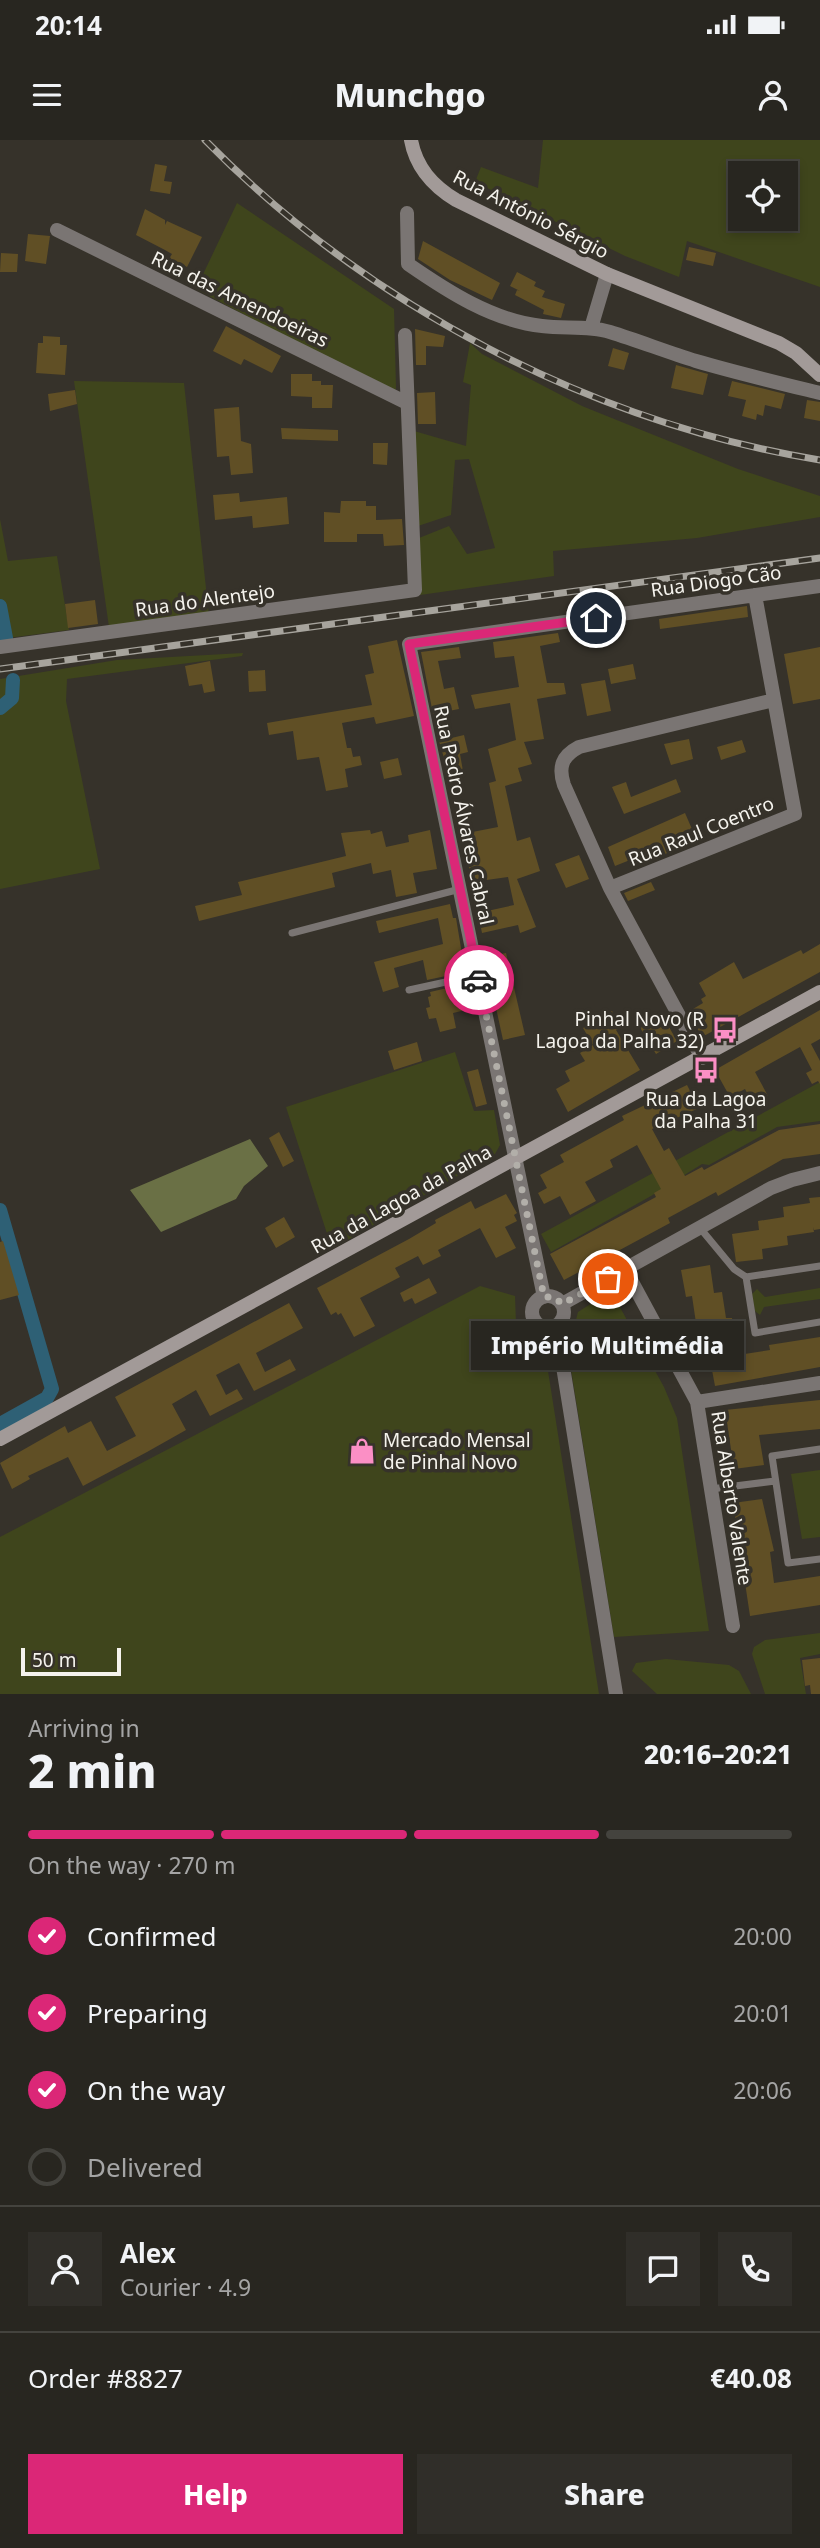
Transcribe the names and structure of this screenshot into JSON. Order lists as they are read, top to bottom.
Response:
{
  "streets": {
    "street": [
      "Rua António Sérgio",
      "Rua das Amendoeiras",
      "Rua Diogo Cão",
      "Rua do Alentejo",
      "Rua Pedro Álvares Cabral",
      "Rua Raul Coentro",
      "Rua da Lagoa da Palha",
      "Rua Alberto Valente"
    ]
  },
  "crossings": [
    ["Rua das Amendoeiras", "Rua do Alentejo"],
    ["Rua Diogo Cão", "Rua Pedro Álvares Cabral"],
    ["Rua Diogo Cão", "Rua Raul Coentro"],
    ["Rua Pedro Álvares Cabral", "Rua da Lagoa da Palha"]
  ],
  "places": {
    "bus stop": ["Pinhal Novo (R Lagoa da Palha 32)", "Rua da Lagoa da Palha 31"],
    "other": ["Império Multimédia"],
    "shop": ["Mercado Mensal de Pinhal Novo"]
  },
  "scale_bar": "50 m",
  "page": {
    "status": "20:14",
    "header": "Munchgo",
    "bubble": "Império Multimédia",
    "scale": "50 m",
    "heading": ["2 min", "Arriving in", "20:16–20:21"],
    "panel": [
      "Alex",
      "Courier · 4.9",
      "Order #8827",
      "€40.08"
    ],
    "bar": "On the way · 270 m",
    "list": [
      ["Confirmed", "20:00"],
      ["Preparing", "20:01"],
      ["On the way", "20:06"],
      "Delivered"
    ],
    "buttons": ["Help", "Share"]
  }
}
